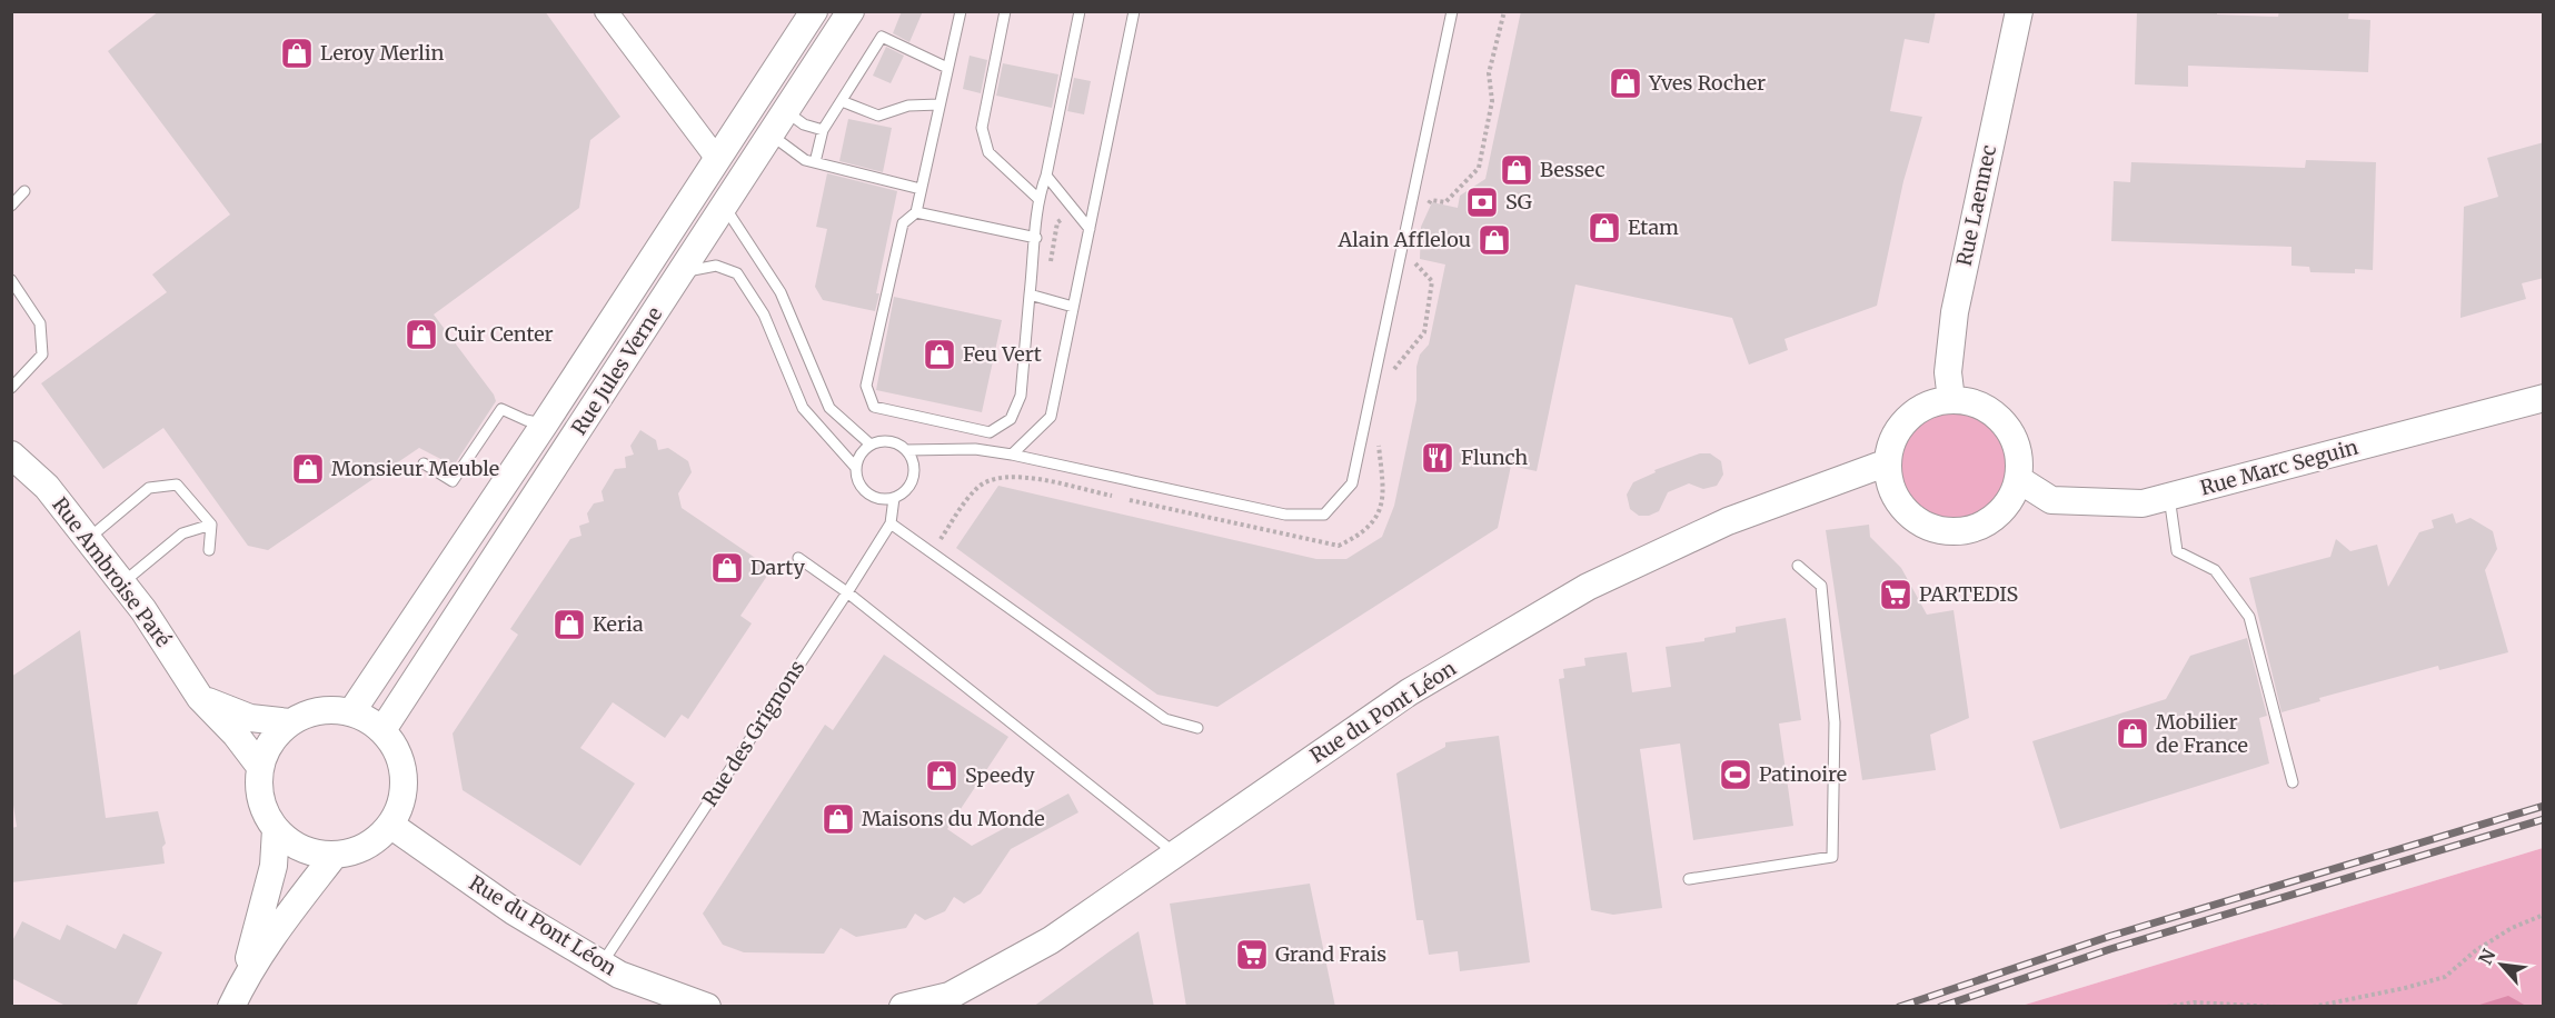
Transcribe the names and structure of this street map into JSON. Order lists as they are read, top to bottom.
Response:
{
  "streets": {
    "street": [
      "Rue Laennec",
      "Rue Jules Verne",
      "Rue Marc Seguin",
      "Rue Ambroise Paré",
      "Rue du Pont Léon"
    ],
    "lane": ["Rue des Grignons"]
  },
  "crossings": [
    ["Rue Laennec", "Rue Marc Seguin"],
    ["Rue Laennec", "Rue du Pont Léon"],
    ["Rue Jules Verne", "Rue Ambroise Paré"],
    ["Rue Jules Verne", "Rue du Pont Léon"],
    ["Rue Marc Seguin", "Rue du Pont Léon"],
    ["Rue Ambroise Paré", "Rue du Pont Léon"],
    ["Rue du Pont Léon", "Rue des Grignons"]
  ],
  "places": {
    "shop": [
      "Leroy Merlin",
      "Yves Rocher",
      "Bessec",
      "Etam",
      "Alain Afflelou",
      "Cuir Center",
      "Feu Vert",
      "Monsieur Meuble",
      "Darty",
      "Keria",
      "Mobilier de France",
      "Speedy",
      "Maisons du Monde"
    ],
    "bank": ["SG"],
    "restaurant": ["Flunch"],
    "supermarket": ["PARTEDIS", "Grand Frais"],
    "sports": ["Patinoire"]
  },
  "north": "top left"
}
